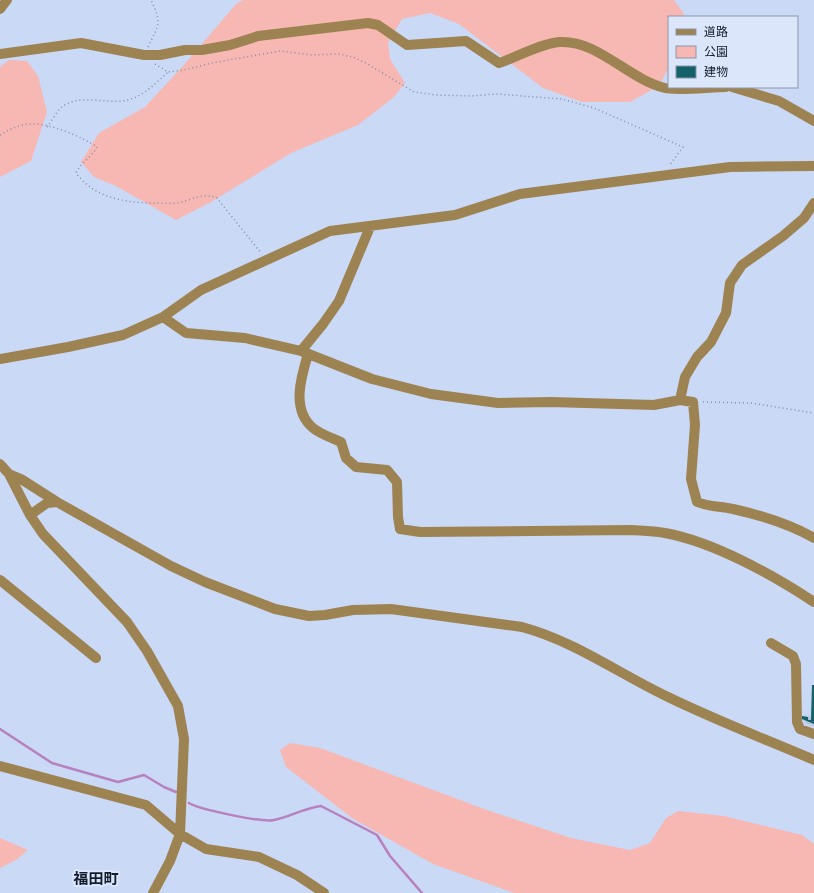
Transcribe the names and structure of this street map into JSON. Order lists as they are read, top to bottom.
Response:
{
  "districts": ["福田町"],
  "legend": ["道路", "公園", "建物"]
}
